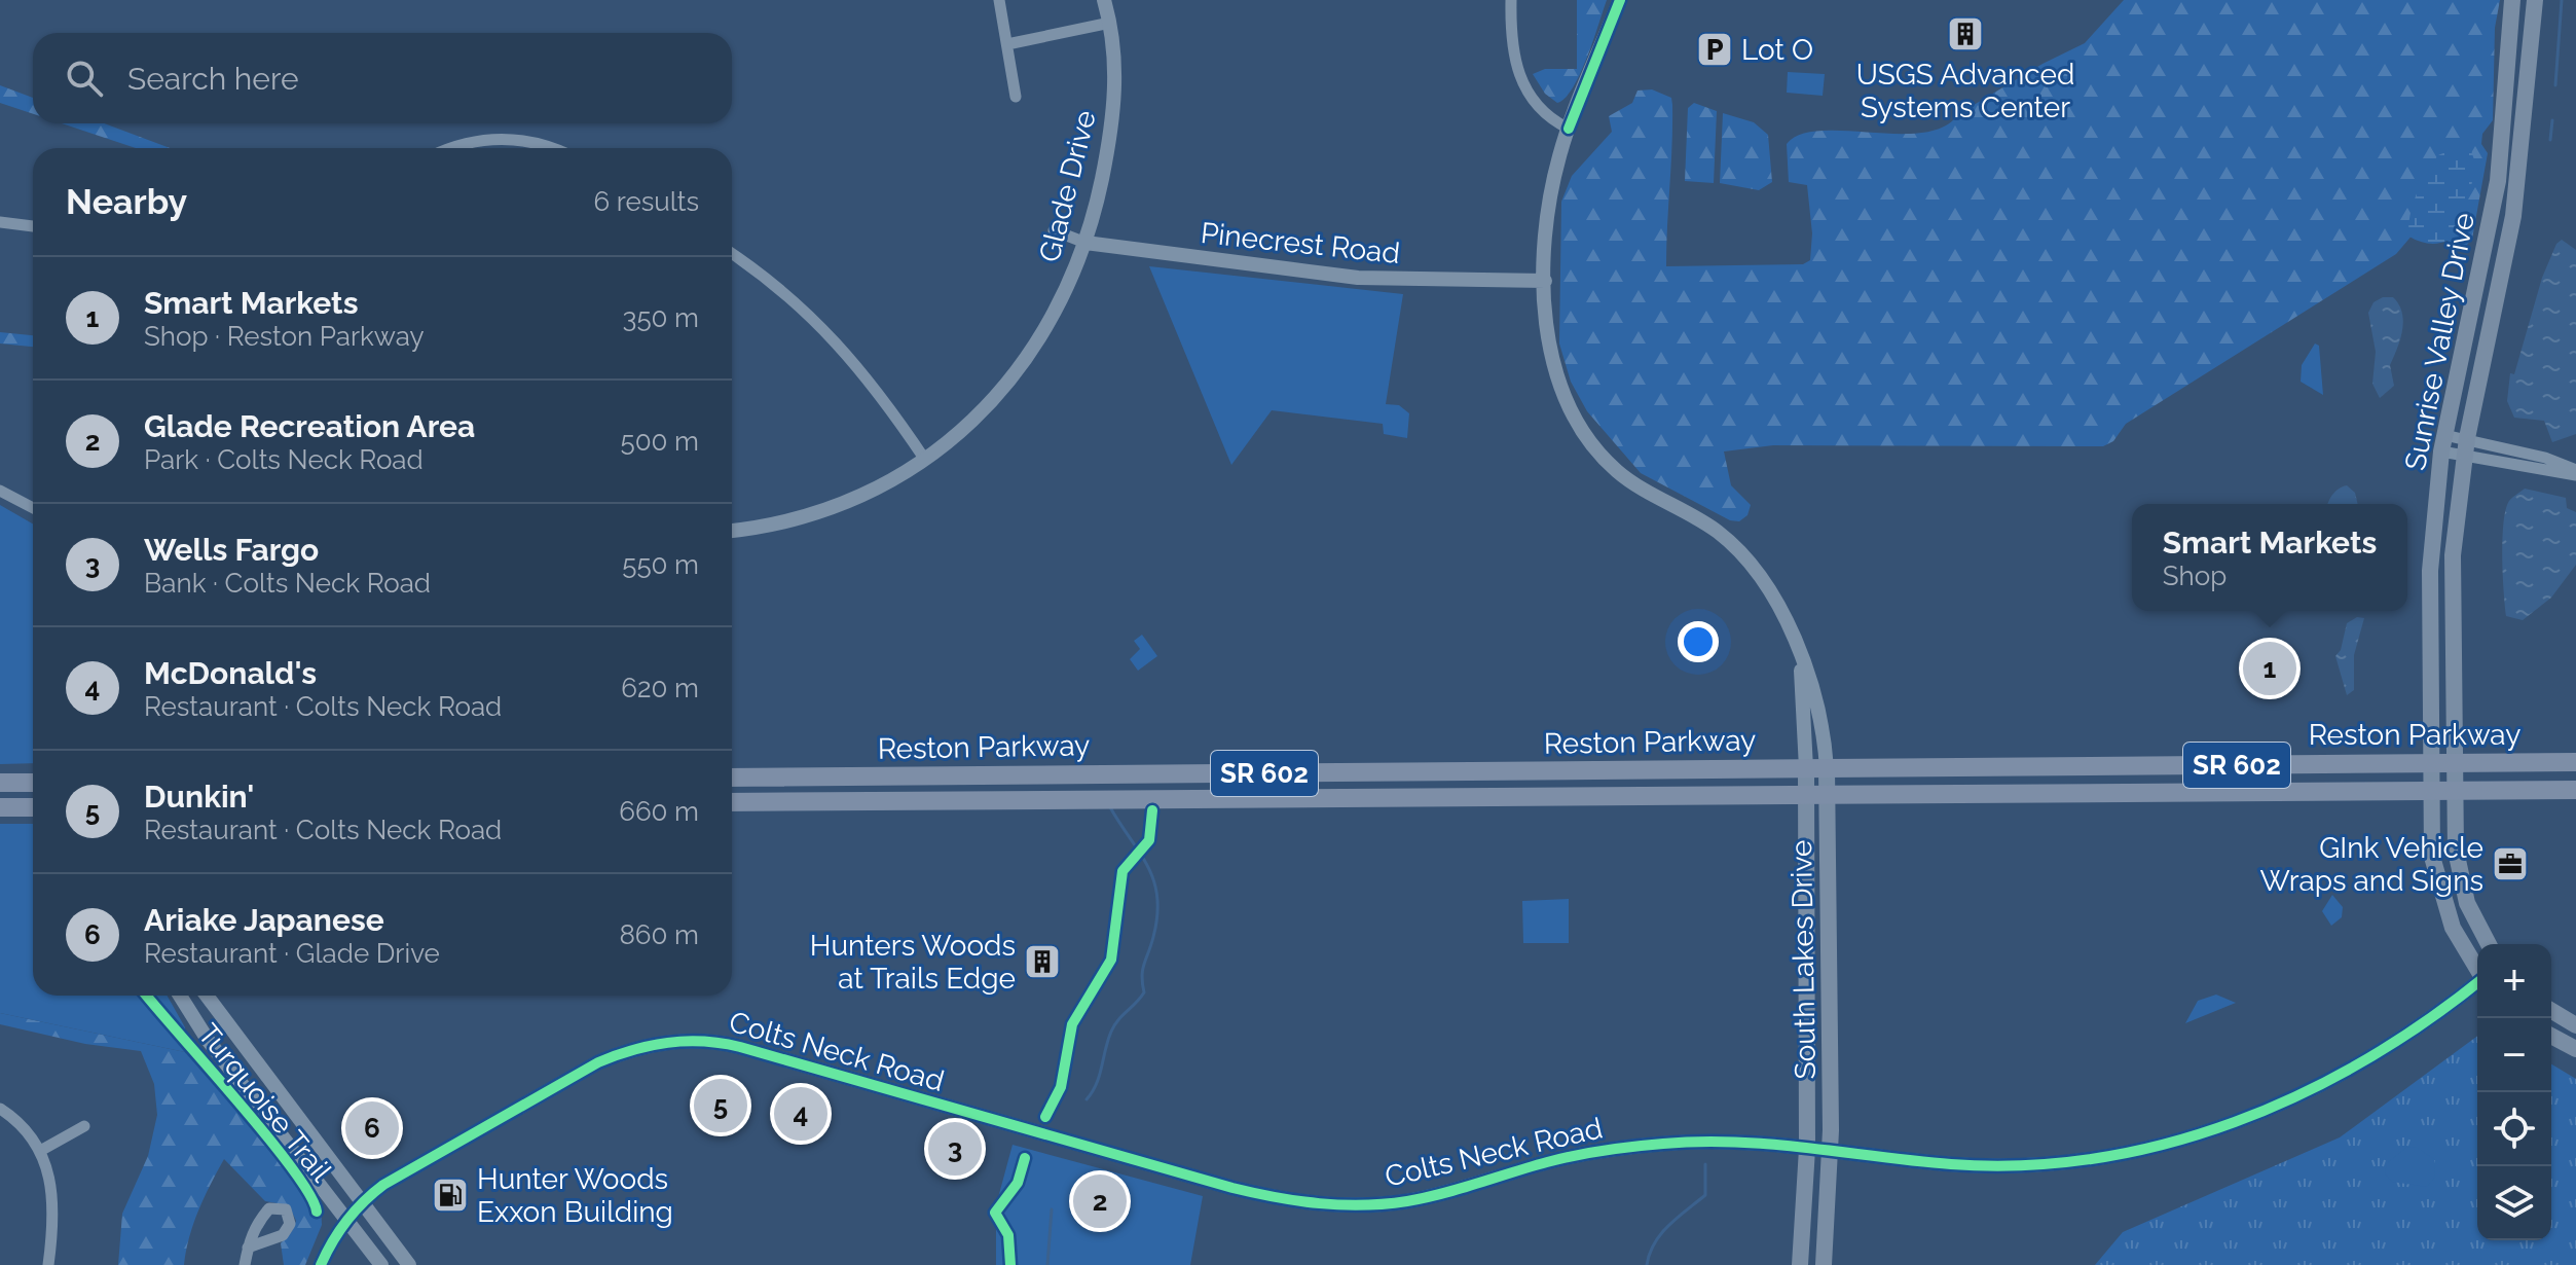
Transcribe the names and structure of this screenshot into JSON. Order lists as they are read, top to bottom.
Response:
{
  "streets": {
    "main road": [
      "Sunrise Valley Drive",
      "Reston Parkway",
      "SR 602",
      "South Lakes Drive"
    ],
    "street": ["Glade Drive", "Pinecrest Road", "Colts Neck Road"],
    "cycle path": ["Turquoise Trail"]
  },
  "crossings": [
    ["Glade Drive", "Pinecrest Road"],
    ["Pinecrest Road", "South Lakes Drive"],
    ["Sunrise Valley Drive", "Reston Parkway"],
    ["Reston Parkway", "South Lakes Drive"],
    ["South Lakes Drive", "Colts Neck Road"]
  ],
  "places": {
    "building": ["USGS Advanced Systems Center", "Hunters Woods at Trails Edge"],
    "parking": ["Lot O"],
    "office": ["GInk Vehicle Wraps and Signs"],
    "fuel station": ["Hunter Woods Exxon Building"]
  },
  "page": {
    "search": "Search here",
    "heading": ["Nearby", "6 results"],
    "list": [
      {
        "mark": "1",
        "name": "Smart Markets",
        "note": "Shop · Reston Parkway",
        "value": "350 m"
      },
      {
        "mark": "2",
        "name": "Glade Recreation Area",
        "note": "Park · Colts Neck Road",
        "value": "500 m"
      },
      {
        "mark": "3",
        "name": "Wells Fargo",
        "note": "Bank · Colts Neck Road",
        "value": "550 m"
      },
      {
        "mark": "4",
        "name": "McDonald's",
        "note": "Restaurant · Colts Neck Road",
        "value": "620 m"
      },
      {
        "mark": "5",
        "name": "Dunkin'",
        "note": "Restaurant · Colts Neck Road",
        "value": "660 m"
      },
      {
        "mark": "6",
        "name": "Ariake Japanese",
        "note": "Restaurant · Glade Drive",
        "value": "860 m"
      }
    ],
    "popup": ["Smart Markets", "Shop"],
    "pins": [
      "1",
      "5",
      "4",
      "6",
      "3",
      "2"
    ],
    "map_buttons": ["+", "−"]
  }
}
